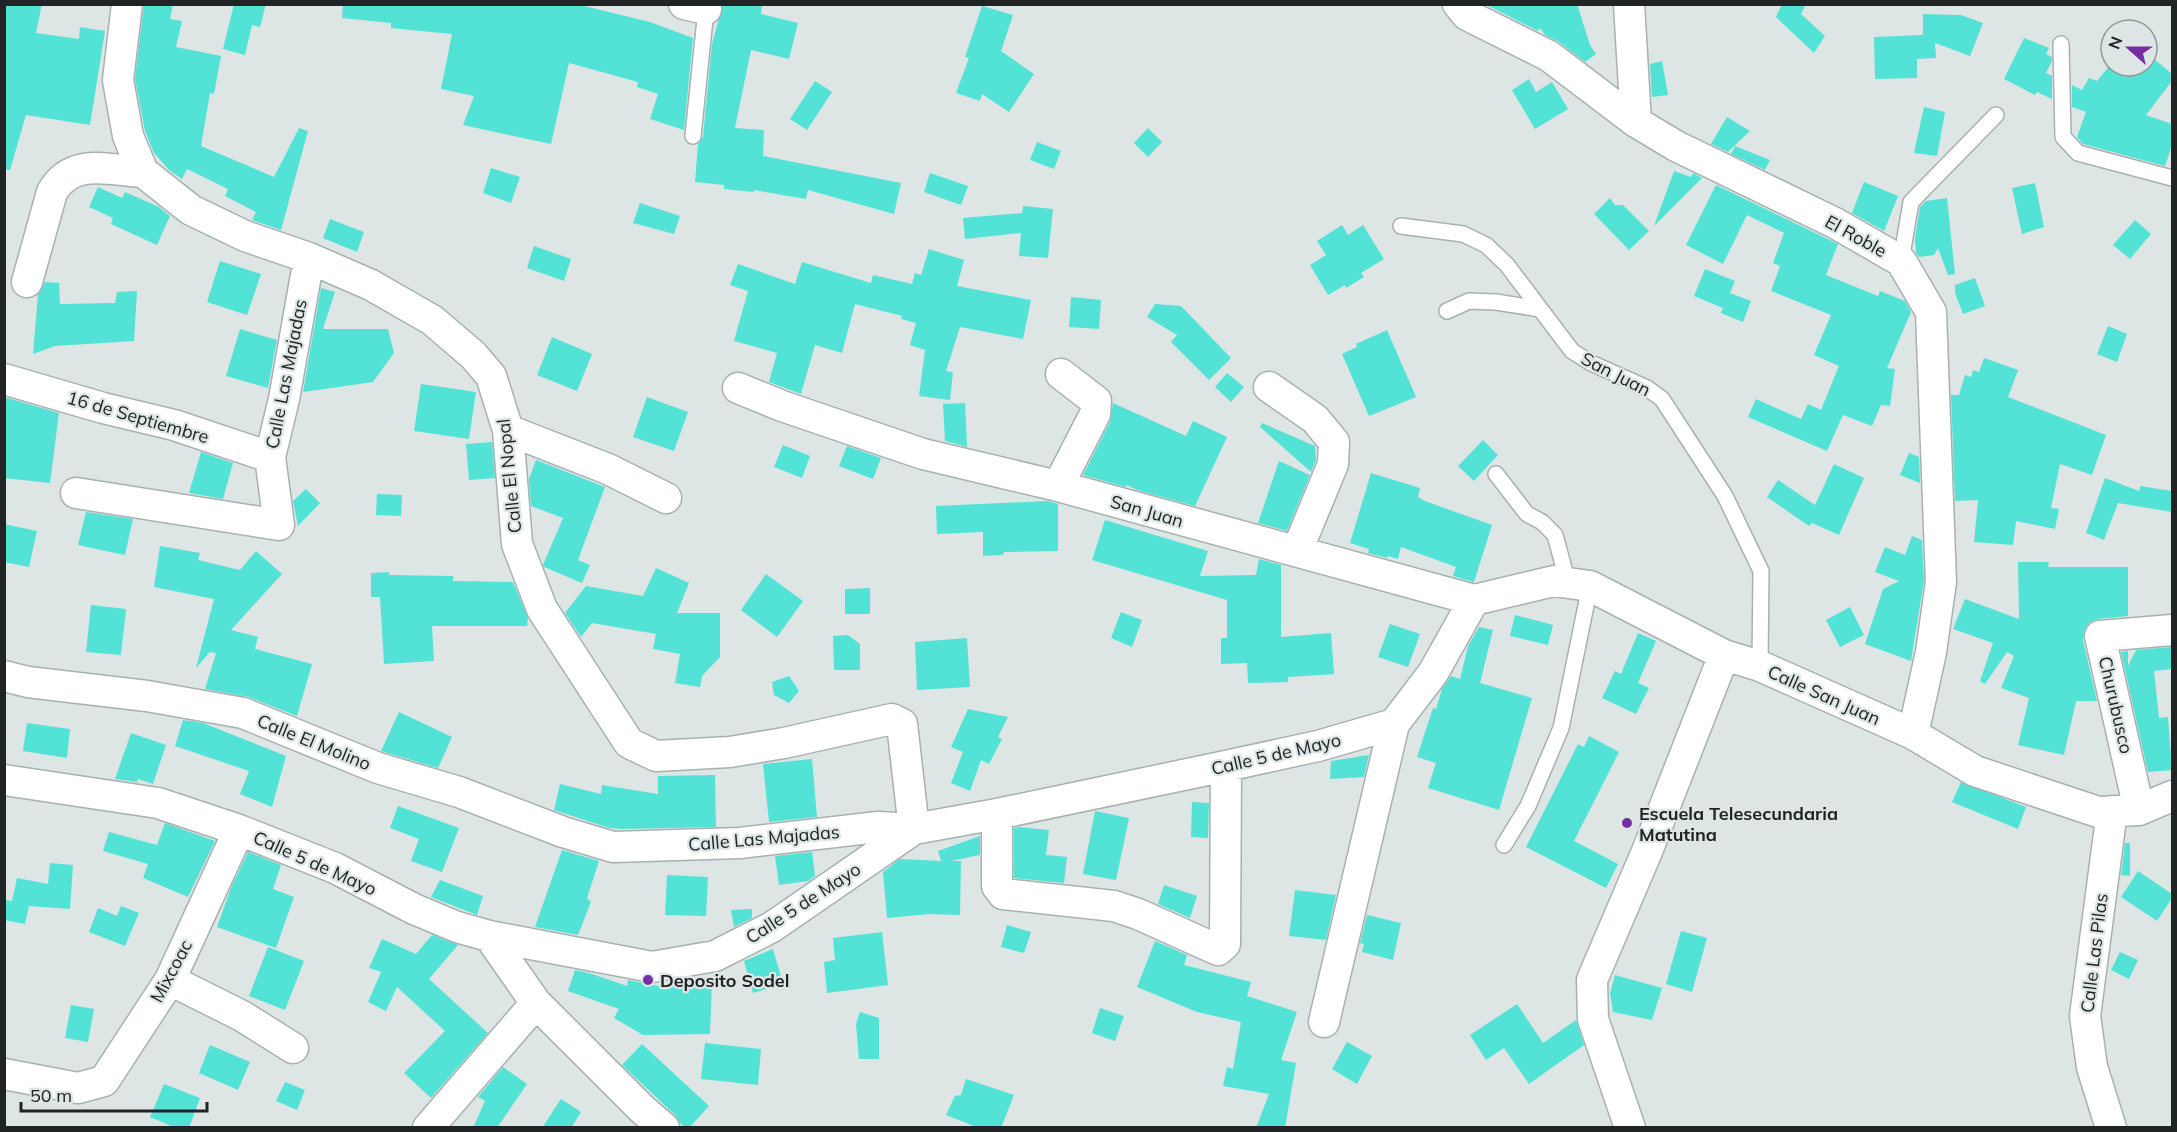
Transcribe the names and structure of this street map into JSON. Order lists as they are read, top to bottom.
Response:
{
  "streets": {
    "street": [
      "El Roble",
      "Calle Las Majadas",
      "San Juan",
      "16 de Septiembre",
      "Calle El Nopal",
      "Calle San Juan",
      "Churubusco",
      "Calle El Molino",
      "Calle 5 de Mayo",
      "Calle Las Pilas",
      "Mixcoac"
    ]
  },
  "crossings": [
    ["El Roble", "Calle San Juan"],
    ["Calle Las Majadas", "16 de Septiembre"],
    ["Calle Las Majadas", "Calle El Nopal"],
    ["Calle Las Majadas", "Calle El Molino"],
    ["Calle Las Majadas", "Calle 5 de Mayo"],
    ["San Juan", "Calle San Juan"],
    ["Calle El Nopal", "Calle 5 de Mayo"],
    ["Calle San Juan", "Churubusco"],
    ["Calle San Juan", "Calle Las Pilas"],
    ["Churubusco", "Calle Las Pilas"],
    ["Calle 5 de Mayo", "Mixcoac"]
  ],
  "places": ["Escuela Telesecundaria Matutina", "Deposito Sodel"],
  "scale_bar": "50 m",
  "north": "left"
}
